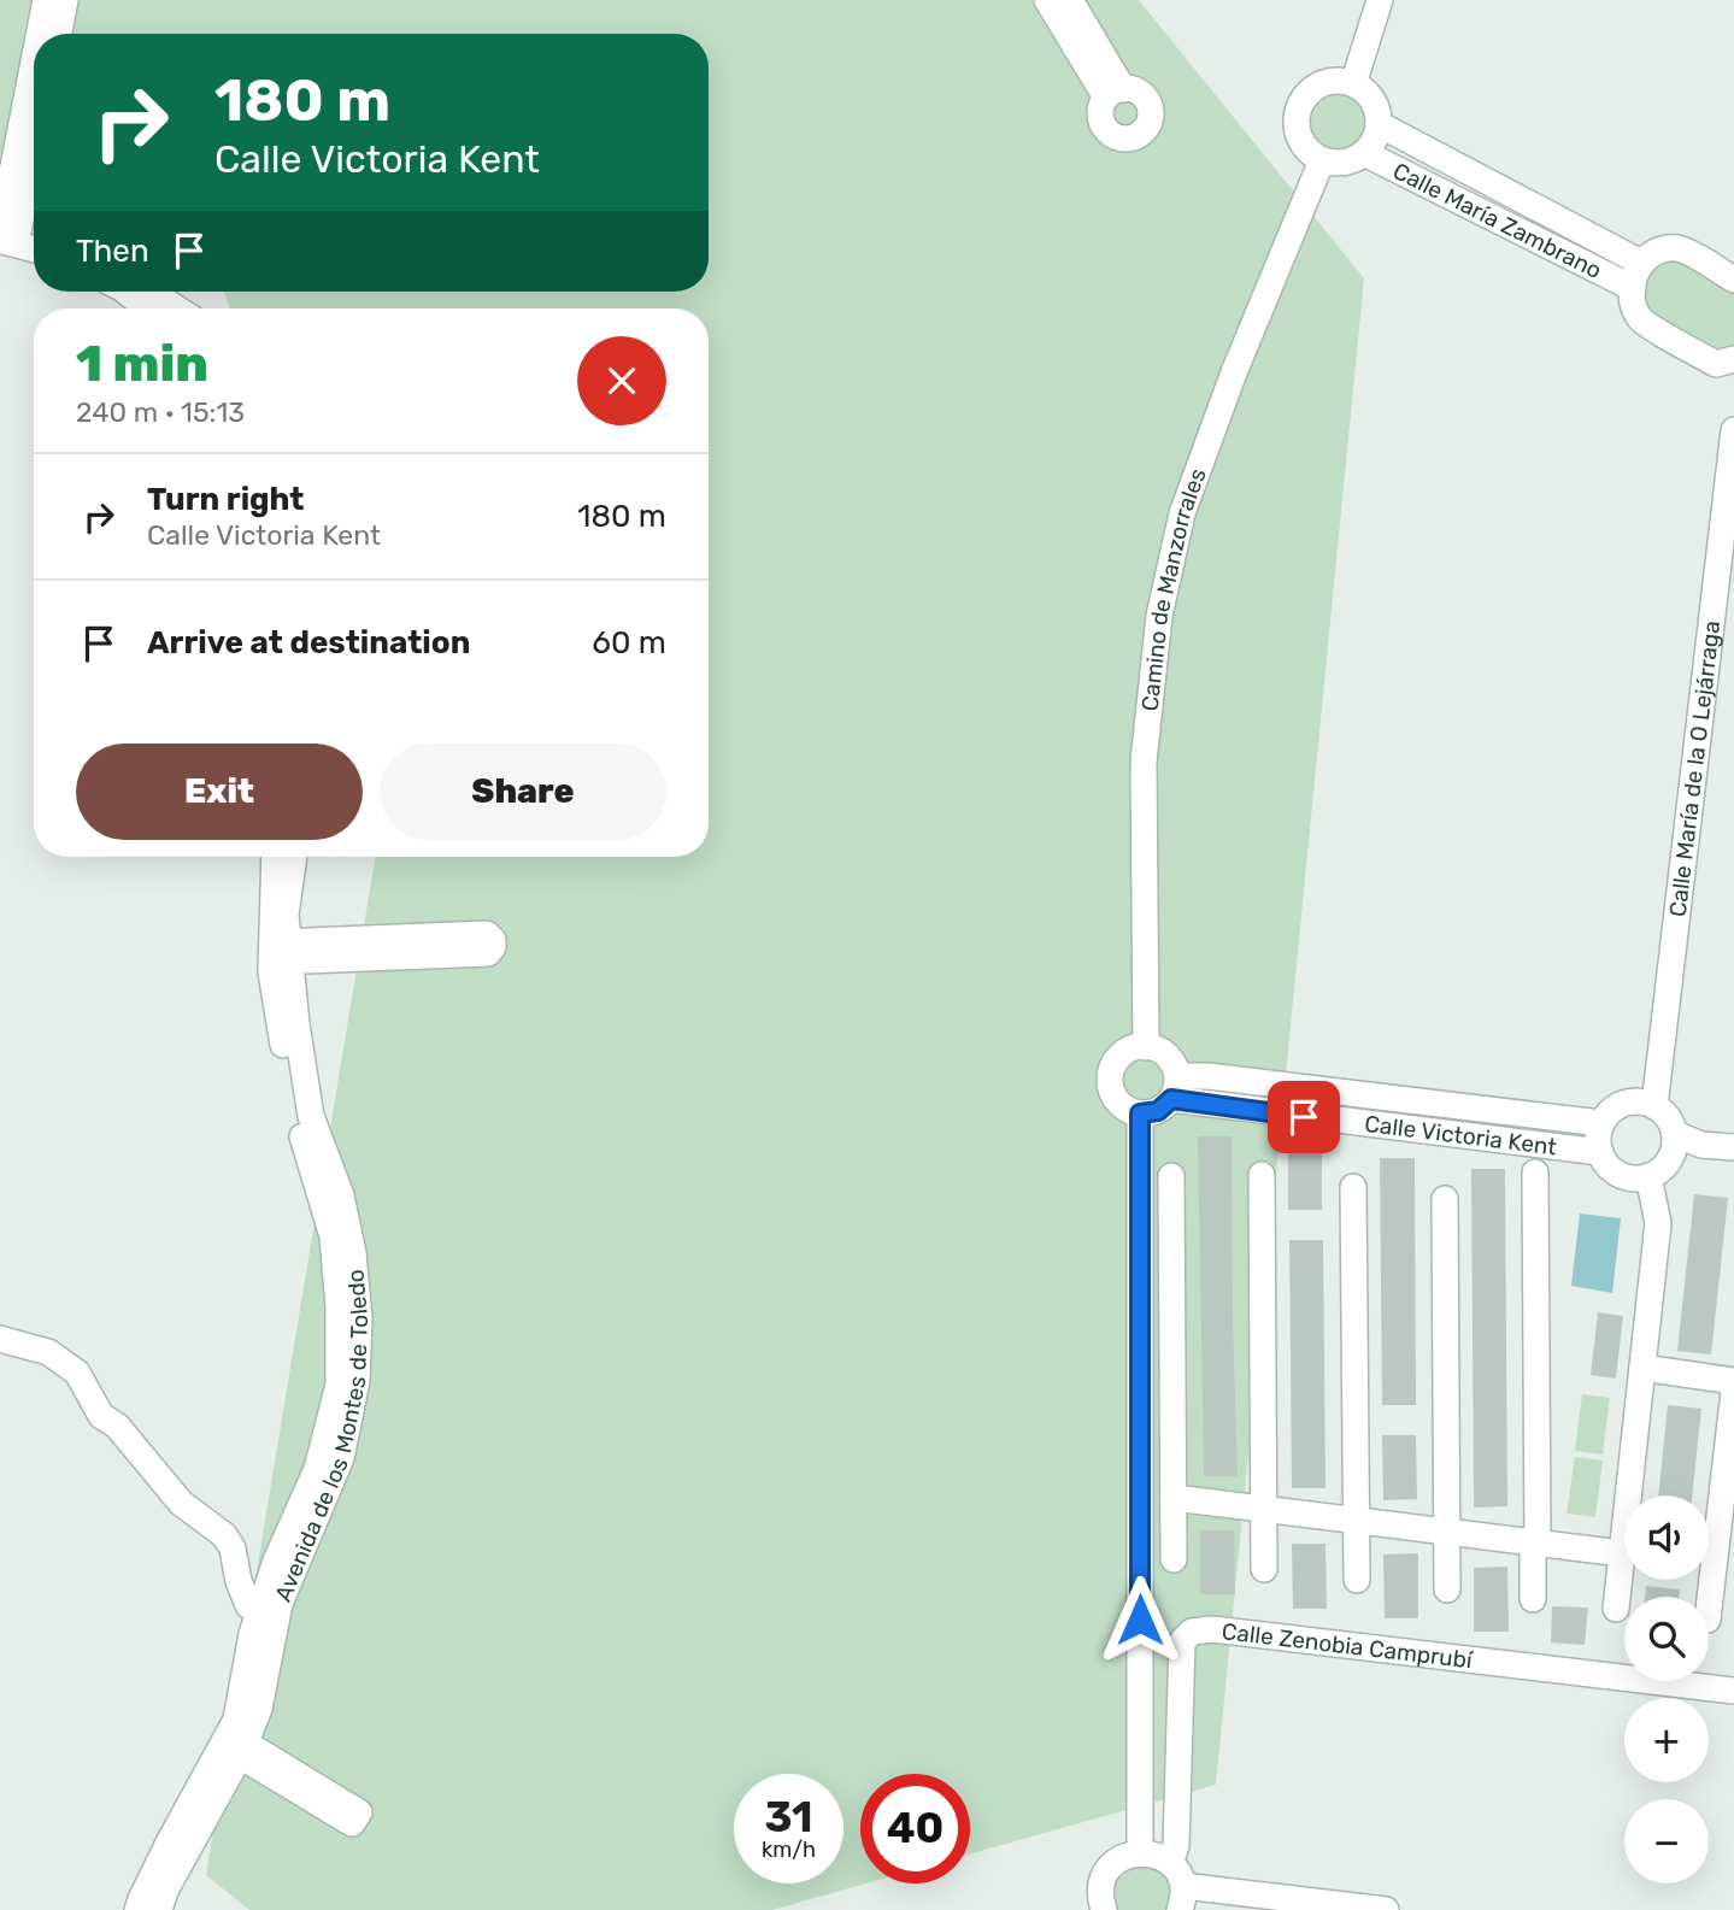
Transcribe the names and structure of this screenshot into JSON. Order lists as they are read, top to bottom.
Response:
{
  "streets": {
    "street": [
      "Calle María Zambrano",
      "Camino de Manzorrales",
      "Calle María de la O Lejárraga",
      "Calle Victoria Kent",
      "Avenida de los Montes de Toledo",
      "Calle Zenobia Camprubí"
    ]
  },
  "crossings": [
    ["Calle María Zambrano", "Camino de Manzorrales"],
    ["Camino de Manzorrales", "Calle Victoria Kent"],
    ["Calle María de la O Lejárraga", "Calle Victoria Kent"]
  ],
  "page": {
    "turn": ["180 m", "Calle Victoria Kent"],
    "then": "Then",
    "heading": ["1 min", "240 m · 15:13"],
    "list": [
      {
        "name": "Turn right",
        "note": "Calle Victoria Kent",
        "value": "180 m"
      },
      {
        "name": "Arrive at destination",
        "value": "60 m"
      }
    ],
    "buttons": ["Exit", "Share"],
    "map_buttons": ["+", "−"],
    "speed": "31 km/h",
    "limit": "40"
  }
}
